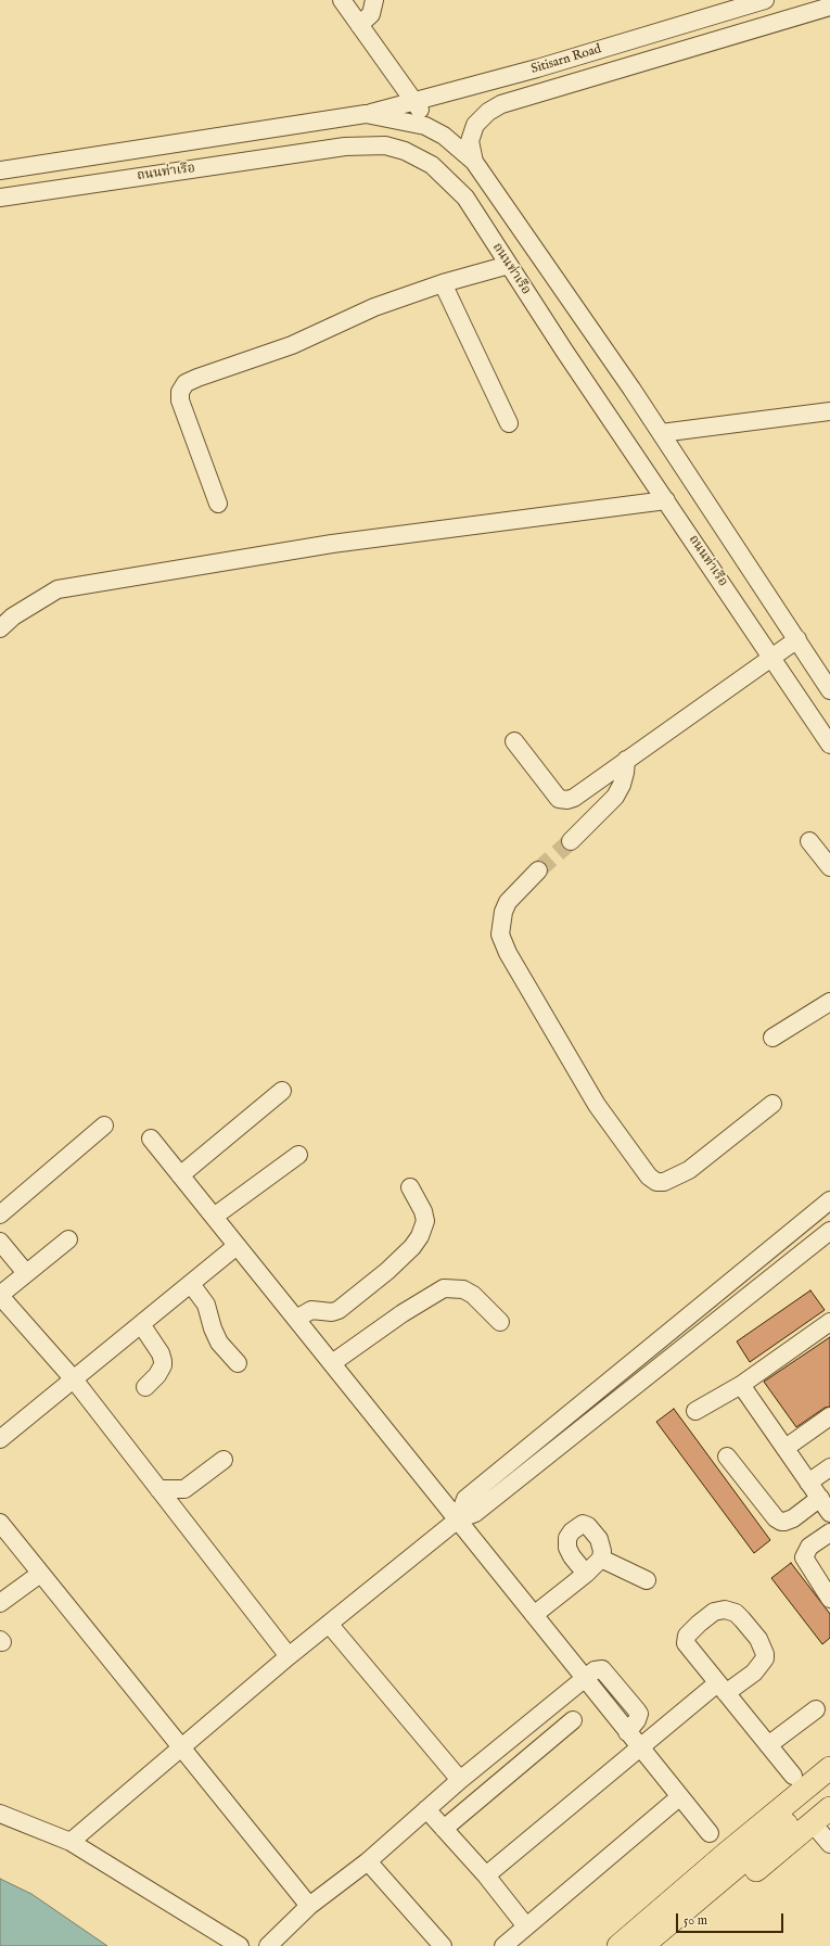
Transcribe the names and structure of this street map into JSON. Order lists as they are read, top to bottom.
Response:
{
  "streets": {
    "street": ["Sitisarn Road", "ถนนท่าเรือ"]
  },
  "scale_bar": "50 m"
}
